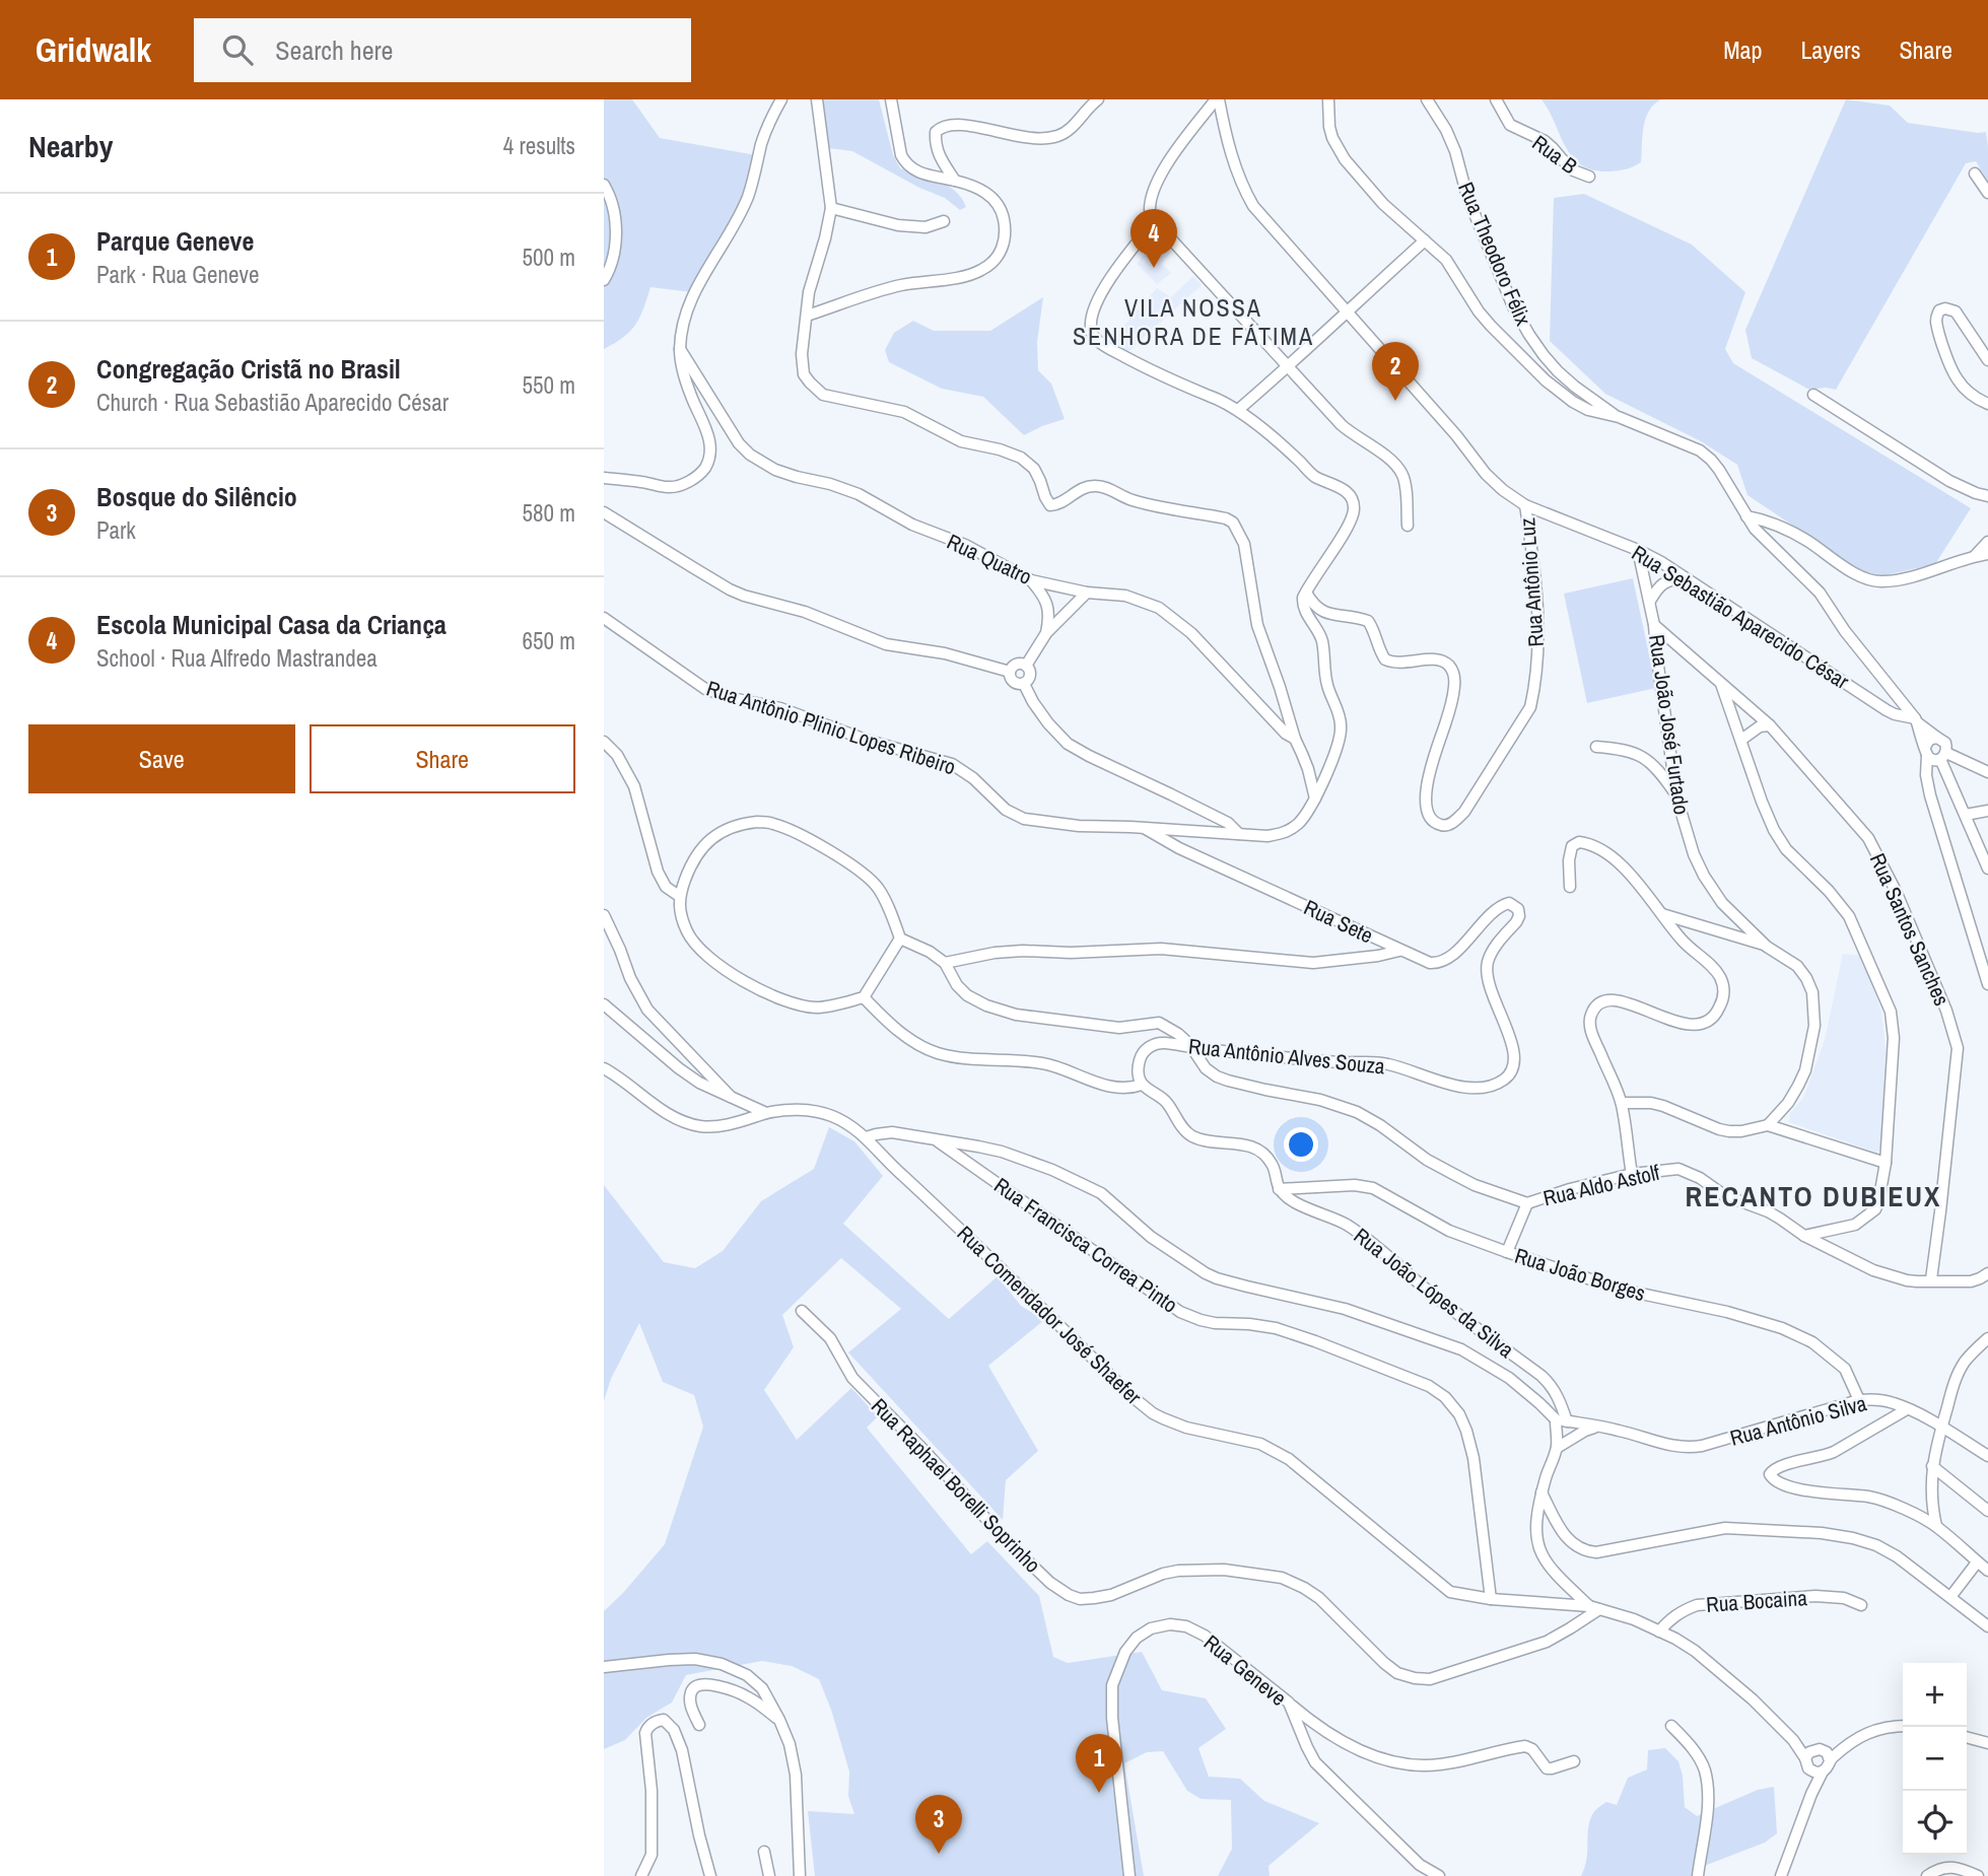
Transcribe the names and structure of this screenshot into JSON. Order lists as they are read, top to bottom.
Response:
{
  "streets": {
    "street": [
      "Rua B",
      "Rua Theodoro Félix",
      "Rua Quatro",
      "Rua Antônio Luz",
      "Rua Sebastião Aparecido César",
      "Rua João José Furtado",
      "Rua Antônio Plinio Lopes Ribeiro",
      "Rua Sete",
      "Rua Santos Sanches",
      "Rua Antônio Alves Souza",
      "Rua Aldo Astolf",
      "Rua Francisca Correa Pinto",
      "Rua João Borges",
      "Rua João Lópes da Silva",
      "Rua Comendador José Shaefer",
      "Rua Antônio Silva",
      "Rua Raphael Borelli Soprinho",
      "Rua Bocaina",
      "Rua Geneve"
    ]
  },
  "crossings": [
    ["Rua Quatro", "Rua Antônio Plinio Lopes Ribeiro"],
    ["Rua Antônio Luz", "Rua Sebastião Aparecido César"],
    ["Rua Antônio Luz", "Rua Antônio Plinio Lopes Ribeiro"],
    ["Rua Sebastião Aparecido César", "Rua João José Furtado"],
    ["Rua João José Furtado", "Rua Santos Sanches"],
    ["Rua Antônio Plinio Lopes Ribeiro", "Rua Sete"],
    ["Rua Sete", "Rua Antônio Alves Souza"],
    ["Rua Santos Sanches", "Rua Aldo Astolf"],
    ["Rua Francisca Correa Pinto", "Rua Comendador José Shaefer"],
    ["Rua João Borges", "Rua João Lópes da Silva"],
    ["Rua João Borges", "Rua Antônio Silva"],
    ["Rua João Lópes da Silva", "Rua Antônio Silva"],
    ["Rua Comendador José Shaefer", "Rua Raphael Borelli Soprinho"],
    ["Rua Comendador José Shaefer", "Rua Bocaina"]
  ],
  "districts": ["VILA NOSSA SENHORA DE FÁTIMA", "RECANTO DUBIEUX"],
  "page": {
    "header": "Gridwalk",
    "search": "Search here",
    "nav": ["Map", "Layers", "Share"],
    "heading": ["Nearby", "4 results"],
    "list": [
      {
        "mark": "1",
        "name": "Parque Geneve",
        "note": "Park · Rua Geneve",
        "value": "500 m"
      },
      {
        "mark": "2",
        "name": "Congregação Cristã no Brasil",
        "note": "Church · Rua Sebastião Aparecido César",
        "value": "550 m"
      },
      {
        "mark": "3",
        "name": "Bosque do Silêncio",
        "note": "Park",
        "value": "580 m"
      },
      {
        "mark": "4",
        "name": "Escola Municipal Casa da Criança",
        "note": "School · Rua Alfredo Mastrandea",
        "value": "650 m"
      }
    ],
    "pins": [
      "4",
      "2",
      "1",
      "3"
    ],
    "buttons": ["Save", "Share"],
    "map_buttons": ["+", "−"]
  }
}
